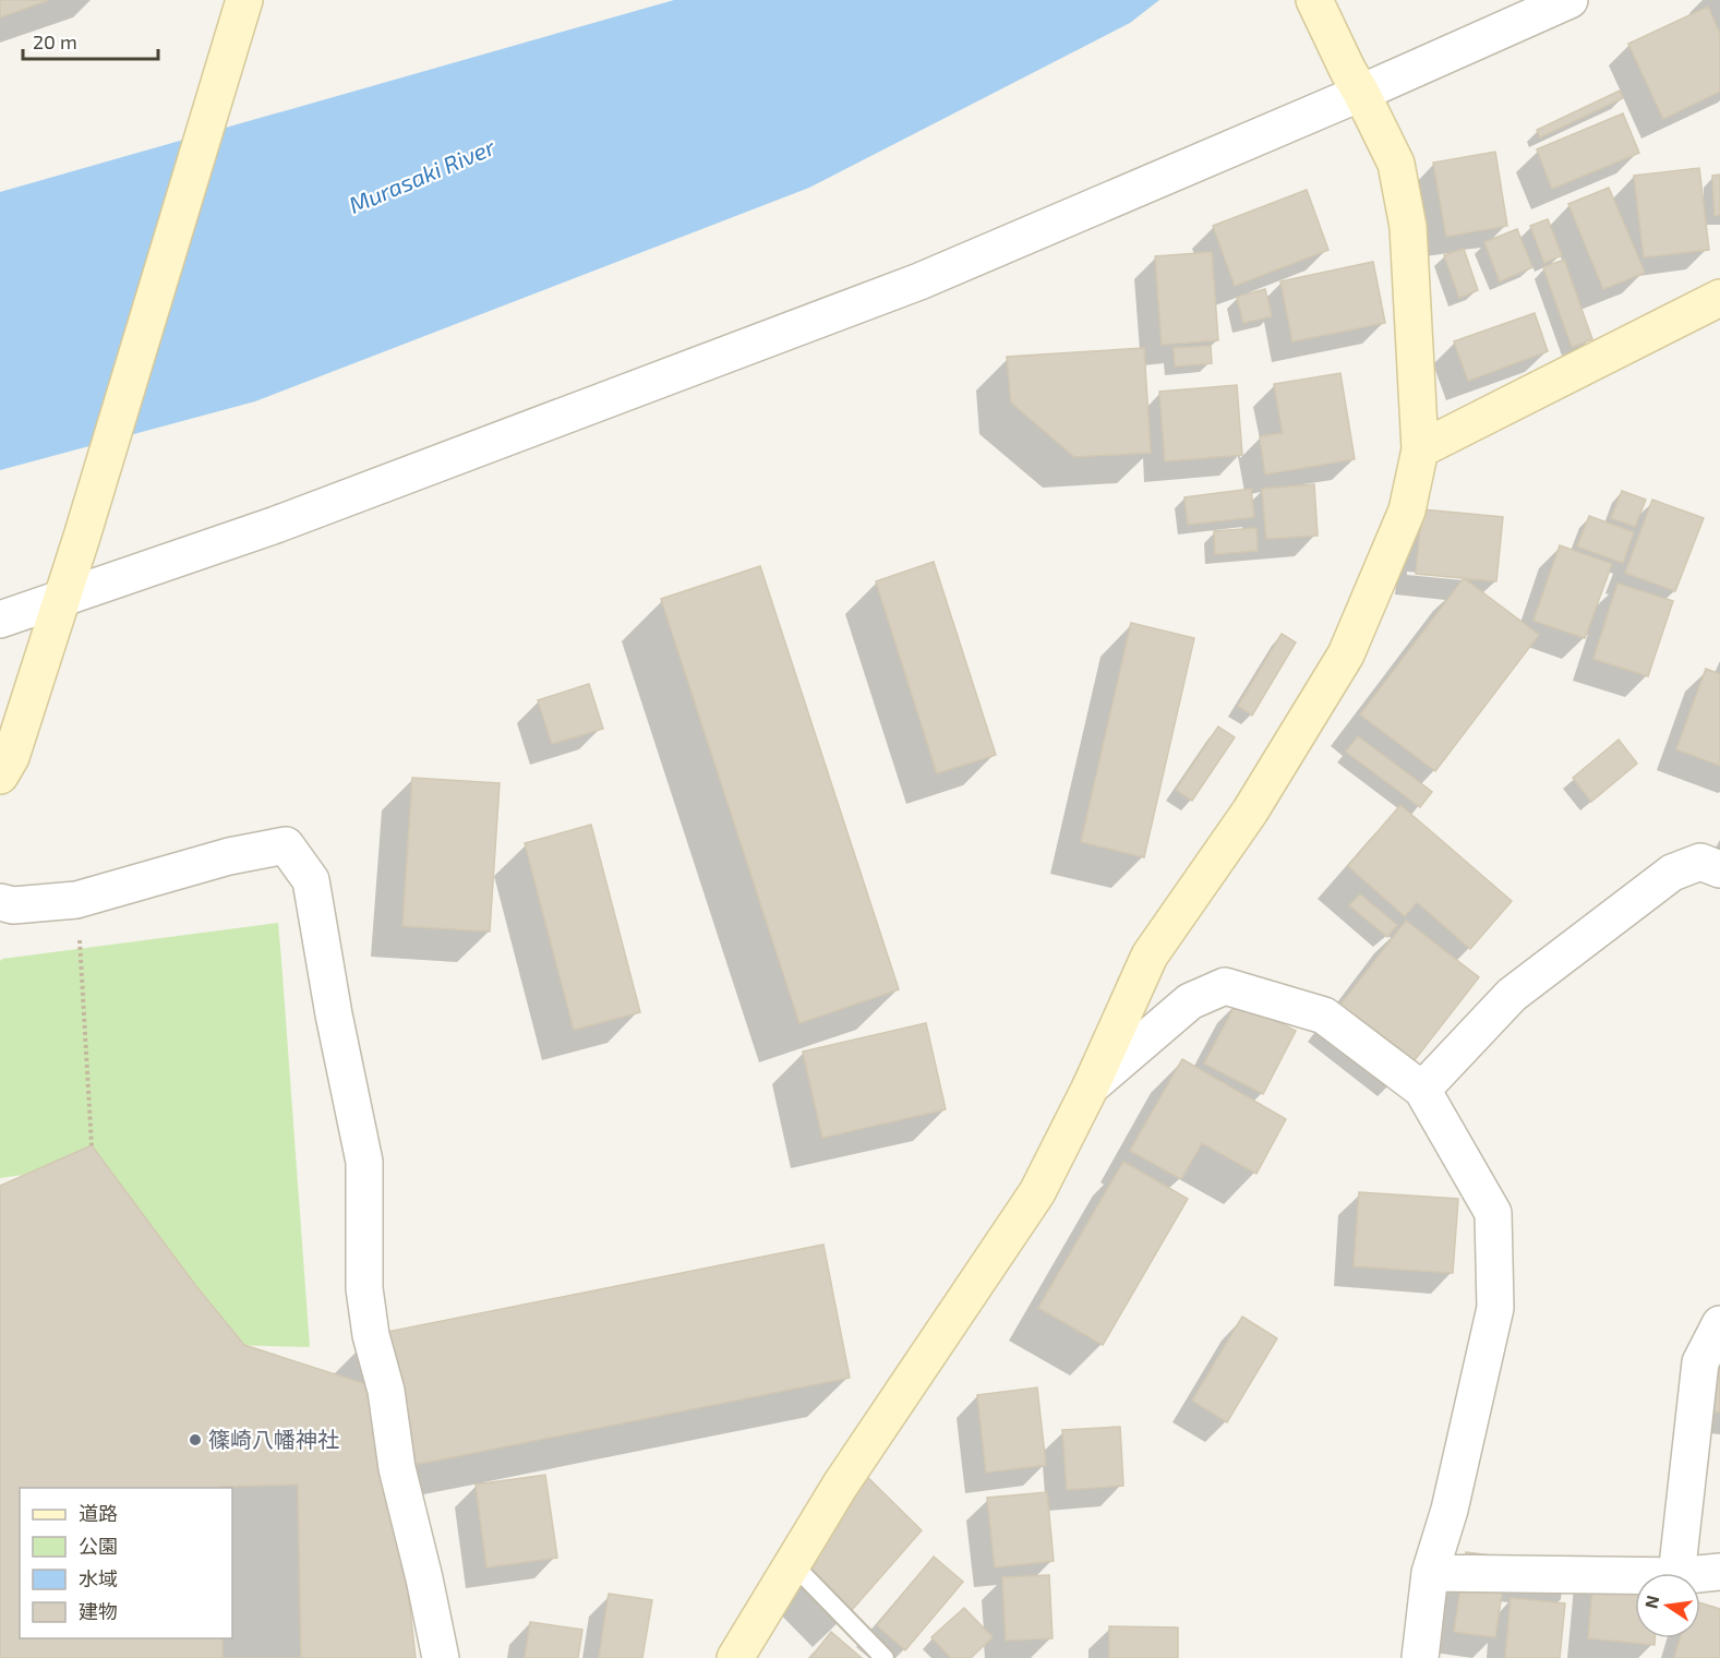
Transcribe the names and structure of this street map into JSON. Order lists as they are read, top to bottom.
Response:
{
  "water": ["Murasaki River"],
  "places": ["篠崎八幡神社"],
  "legend": [
    "道路",
    "公園",
    "水域",
    "建物"
  ],
  "scale_bar": "20 m",
  "north": "left"
}
